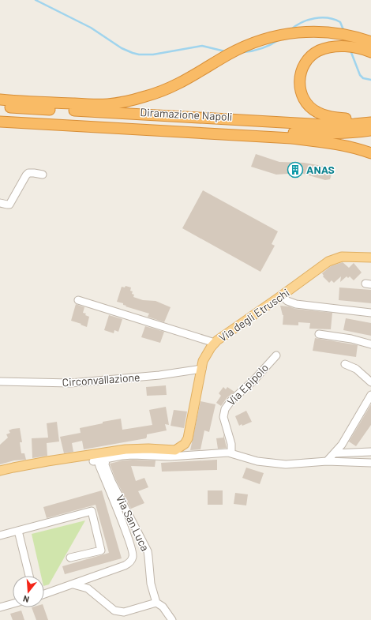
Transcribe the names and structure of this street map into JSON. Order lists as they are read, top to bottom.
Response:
{
  "streets": {
    "highway": ["Diramazione Napoli"],
    "main road": ["Via degli Etruschi"],
    "street": ["Circonvallazione", "Via Epipolo", "Via San Luca"]
  },
  "crossings": [
    ["Via degli Etruschi", "Circonvallazione"]
  ],
  "places": {
    "building": ["ANAS"]
  },
  "north": "bottom"
}
